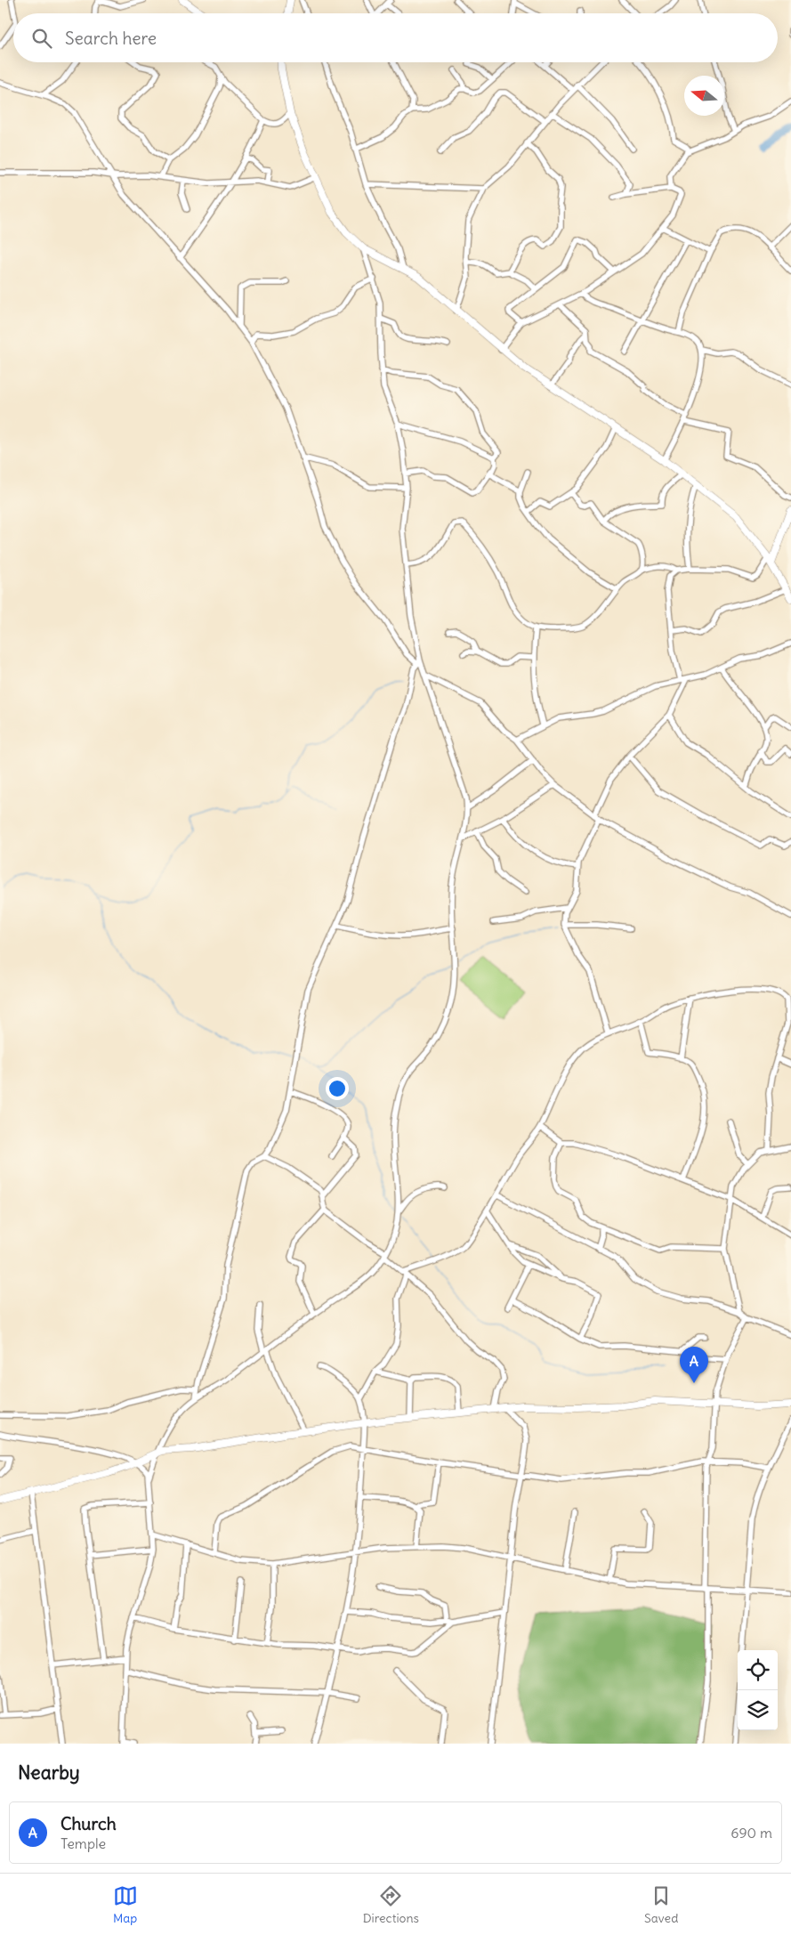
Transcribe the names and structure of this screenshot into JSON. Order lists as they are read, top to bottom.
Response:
{
  "north": "left",
  "page": {
    "search": "Search here",
    "pins": "A",
    "heading": "Nearby",
    "list": [
      {
        "mark": "A",
        "name": "Church",
        "note": "Temple",
        "value": "690 m"
      }
    ],
    "nav": ["Map", "Directions", "Saved"]
  }
}
